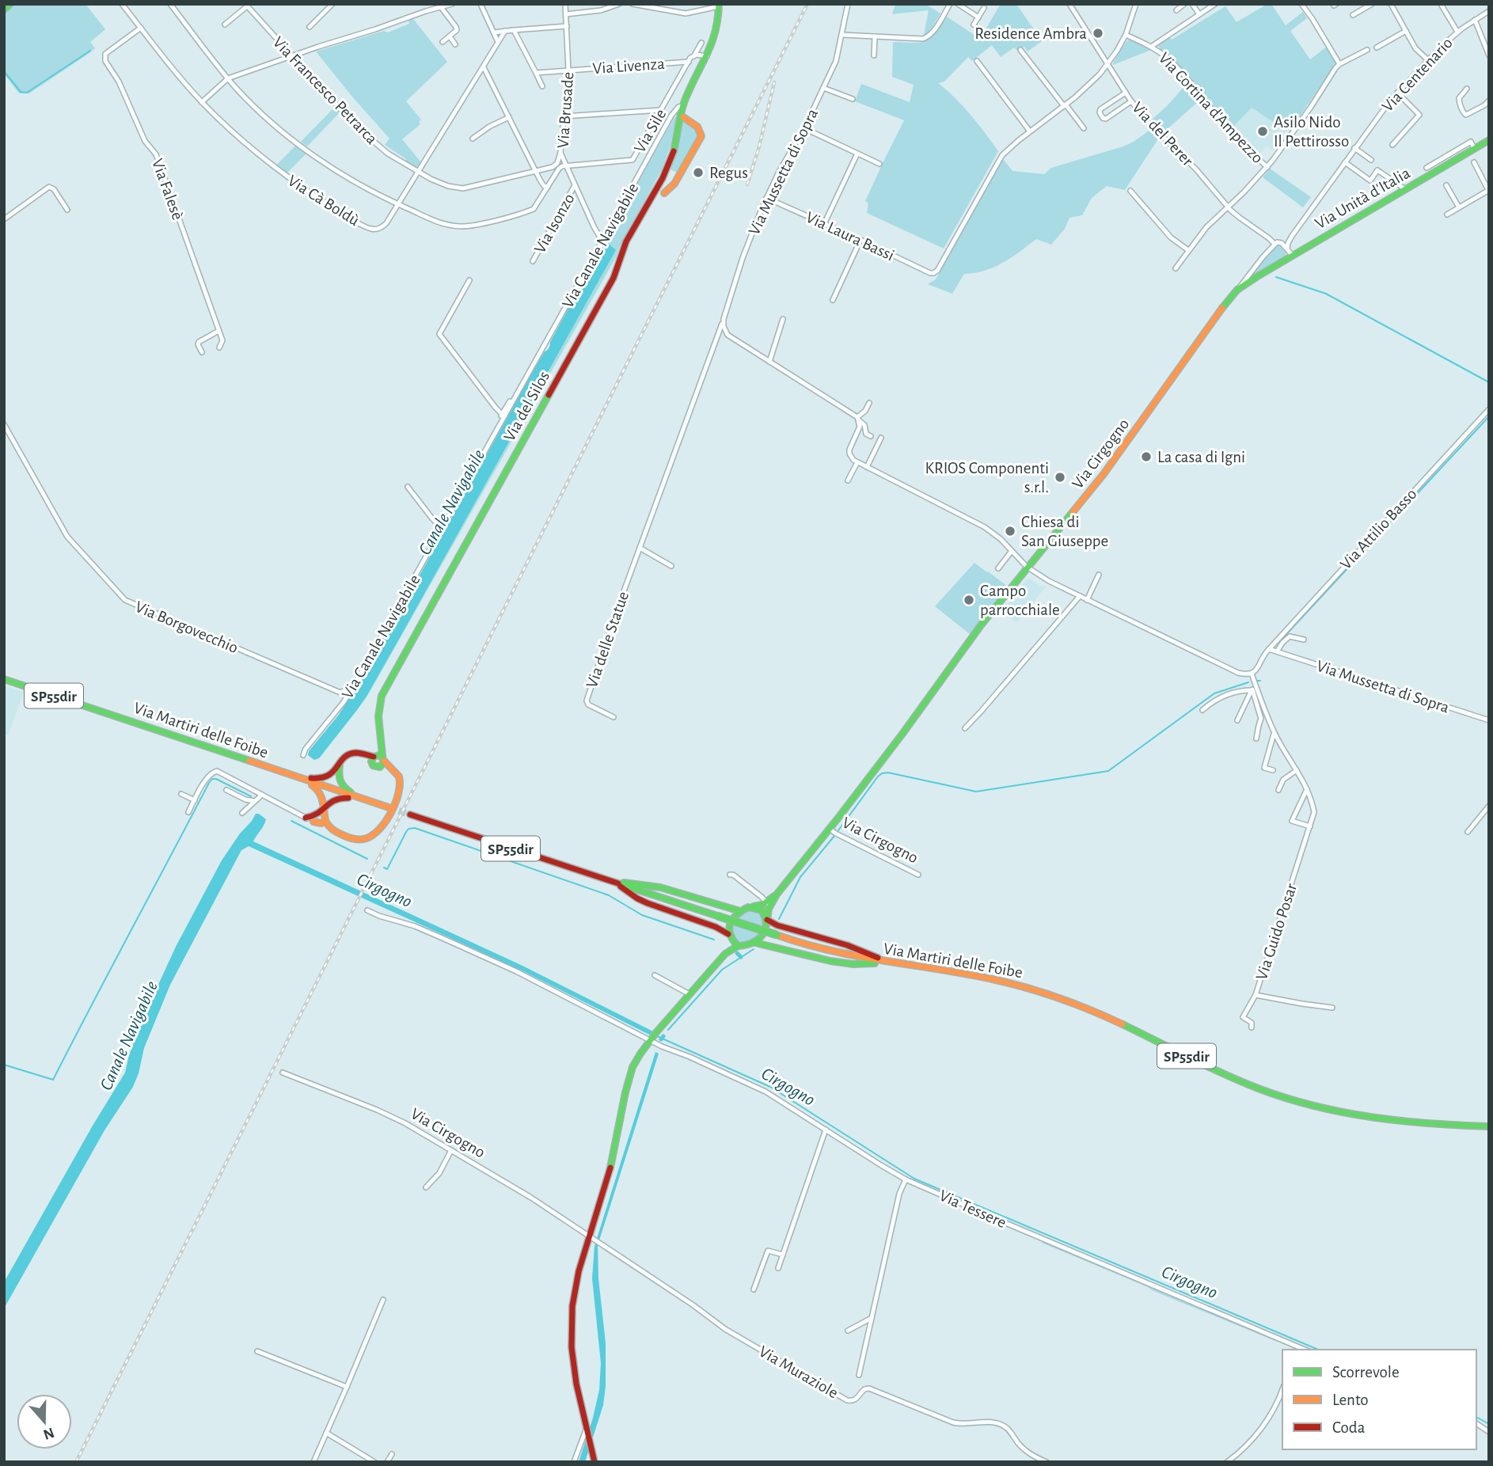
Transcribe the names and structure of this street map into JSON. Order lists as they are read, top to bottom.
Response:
{
  "streets": {
    "main road": [
      "Via Unità d'Italia",
      "Via del Silos",
      "Via Cirgogno",
      "SP55dir",
      "Via Martiri delle Foibe"
    ],
    "street": [
      "Via Livenza",
      "Via Centenario",
      "Via Francesco Petrarca",
      "Via Cortina d'Ampezzo",
      "Via Brusade",
      "Via Sile",
      "Via del Perer",
      "Via Mussetta di Sopra",
      "Via Falesè",
      "Via Cà Boldù",
      "Via Isonzo",
      "Via Laura Bassi",
      "Via Canale Navigabile",
      "Via Attilio Basso",
      "Via Borgovecchio",
      "Via delle Statue",
      "Via Guido Posar",
      "Via Tessere",
      "Via Muraziole"
    ]
  },
  "crossings": [
    ["Via Livenza", "Via Brusade"],
    ["Via Livenza", "Via Sile"],
    ["Via Centenario", "Via del Perer"],
    ["Via Centenario", "Via Unità d'Italia"],
    ["Via Centenario", "Via Cirgogno"],
    ["Via Francesco Petrarca", "Via Cà Boldù"],
    ["Via Brusade", "Via Sile"],
    ["Via Brusade", "Via Isonzo"],
    ["Via Brusade", "Via Canale Navigabile"],
    ["Via Mussetta di Sopra", "Via Laura Bassi"],
    ["Via Mussetta di Sopra", "Via Attilio Basso"],
    ["Via Mussetta di Sopra", "Via delle Statue"],
    ["Via Unità d'Italia", "Via Cirgogno"],
    ["Via Canale Navigabile", "Via del Silos"],
    ["Via Cirgogno", "Via Muraziole"]
  ],
  "water": ["Canale Navigabile", "Cirgogno"],
  "places": [
    "Residence Ambra",
    "Asilo Nido Il Pettirosso",
    "Regus",
    "La casa di Igni",
    "KRIOS Componenti s.r.l.",
    "Chiesa di San Giuseppe",
    "Campo parrocchiale"
  ],
  "legend": ["Scorrevole", "Lento", "Coda"],
  "north": "bottom"
}
